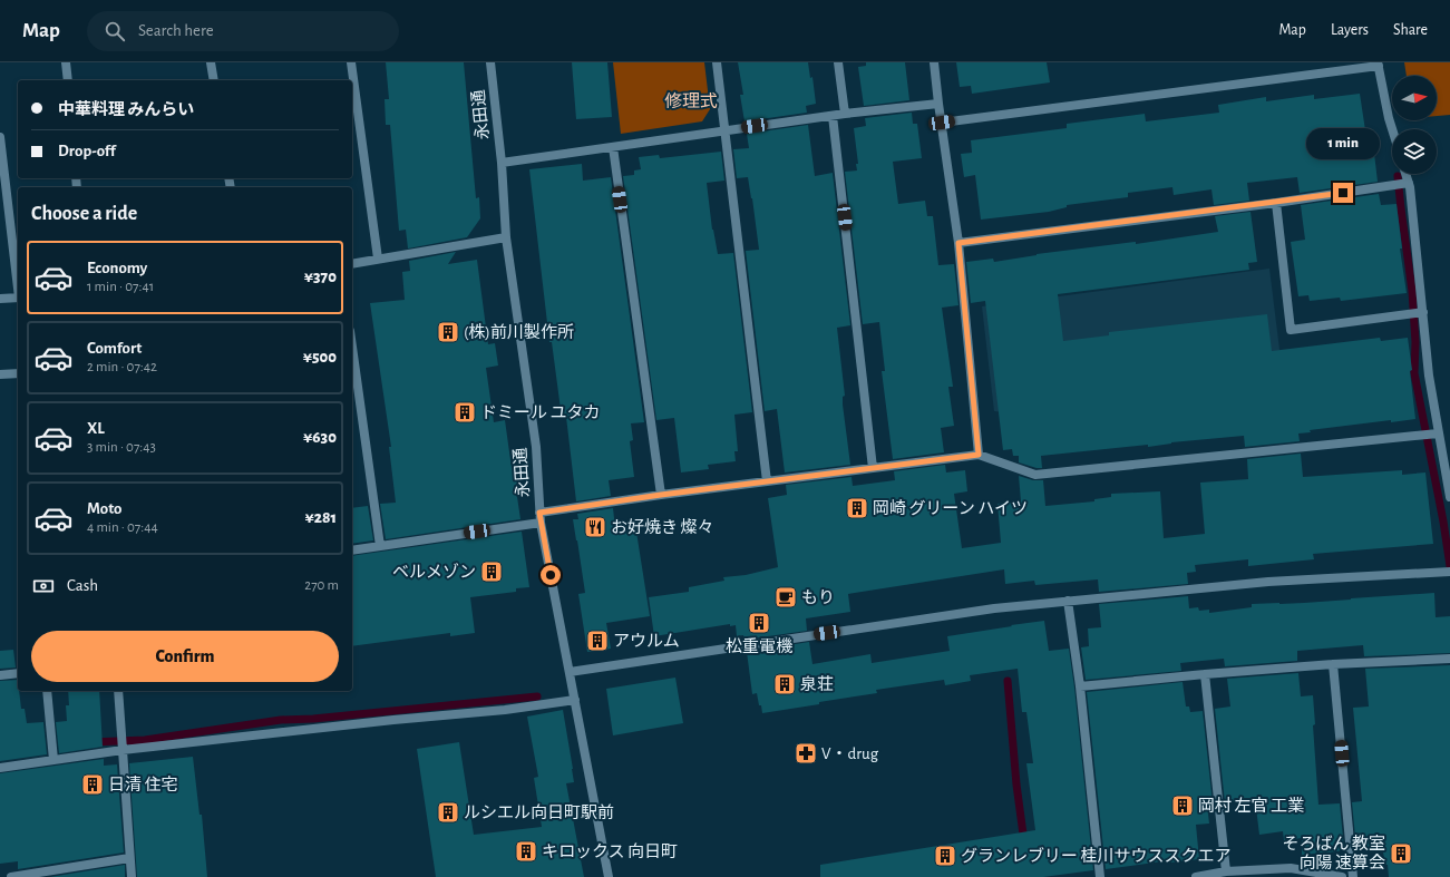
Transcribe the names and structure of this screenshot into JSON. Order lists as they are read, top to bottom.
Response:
{
  "streets": {
    "street": ["永田通"]
  },
  "districts": ["修理式"],
  "places": {
    "building": [
      "(株)前川製作所",
      "ドミール ユタカ",
      "岡崎 グリーン ハイツ",
      "ベルメゾン",
      "松重電機",
      "アウルム",
      "泉荘",
      "日清 住宅",
      "岡村 左官 工業",
      "ルシエル向日町駅前",
      "キロックス 向日町",
      "そろばん 教室 向陽 速算会",
      "グランレブリー 桂川サウススクエア"
    ],
    "restaurant": ["お好焼き 燦々"],
    "cafe": ["もり"],
    "pharmacy": ["V・drug"]
  },
  "north": "right",
  "page": {
    "header": "Map",
    "search": "Search here",
    "nav": ["Map", "Layers", "Share"],
    "banner": ["中華料理 みんらい", "Drop-off"],
    "bubble": "1 min",
    "heading": "Choose a ride",
    "list": [
      {
        "name": "Economy",
        "note": "1 min · 07:41",
        "value": "¥370"
      },
      {
        "name": "Comfort",
        "note": "2 min · 07:42",
        "value": "¥500"
      },
      {
        "name": "XL",
        "note": "3 min · 07:43",
        "value": "¥630"
      },
      {
        "name": "Moto",
        "note": "4 min · 07:44",
        "value": "¥281"
      }
    ],
    "pay": ["Cash", "270 m"],
    "buttons": "Confirm"
  }
}
